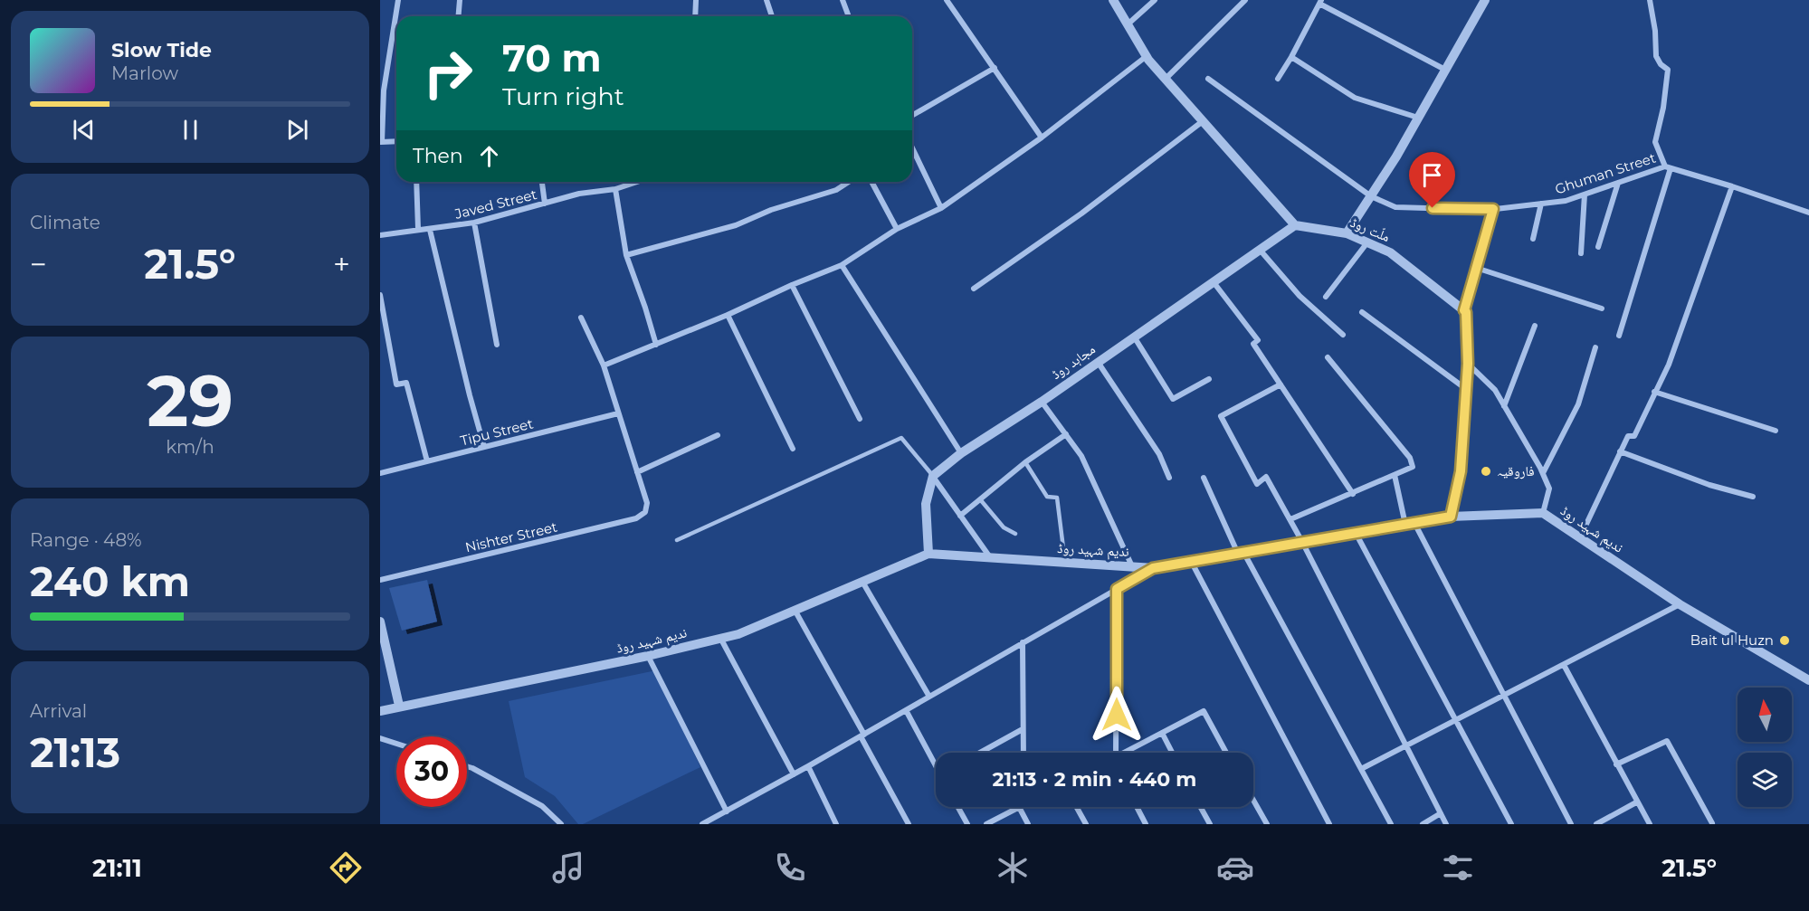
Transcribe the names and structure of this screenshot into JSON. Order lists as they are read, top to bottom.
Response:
{
  "streets": {
    "street": [
      "Ghuman Street",
      "Javed Street",
      "ملّت روڈ",
      "مجاہد روڈ",
      "Tipu Street",
      "ندیم شہید روڈ",
      "Nishter Street"
    ]
  },
  "crossings": [
    ["ملّت روڈ", "مجاہد روڈ"]
  ],
  "places": ["فاروقیہ", "Bait ul Huzn"],
  "north": "top",
  "page": {
    "turn": ["70 m", "Turn right"],
    "song": ["Slow Tide", "Marlow"],
    "then": "Then",
    "tile": [
      "Climate",
      ["29", "km/h"],
      ["Range · 48%", "240 km"],
      ["Arrival", "21:13"]
    ],
    "heat": ["−", "21.5°", "+"],
    "limit": "30",
    "trip": "21:13 · 2 min · 440 m",
    "tabs": ["21:11", "21.5°"]
  }
}
